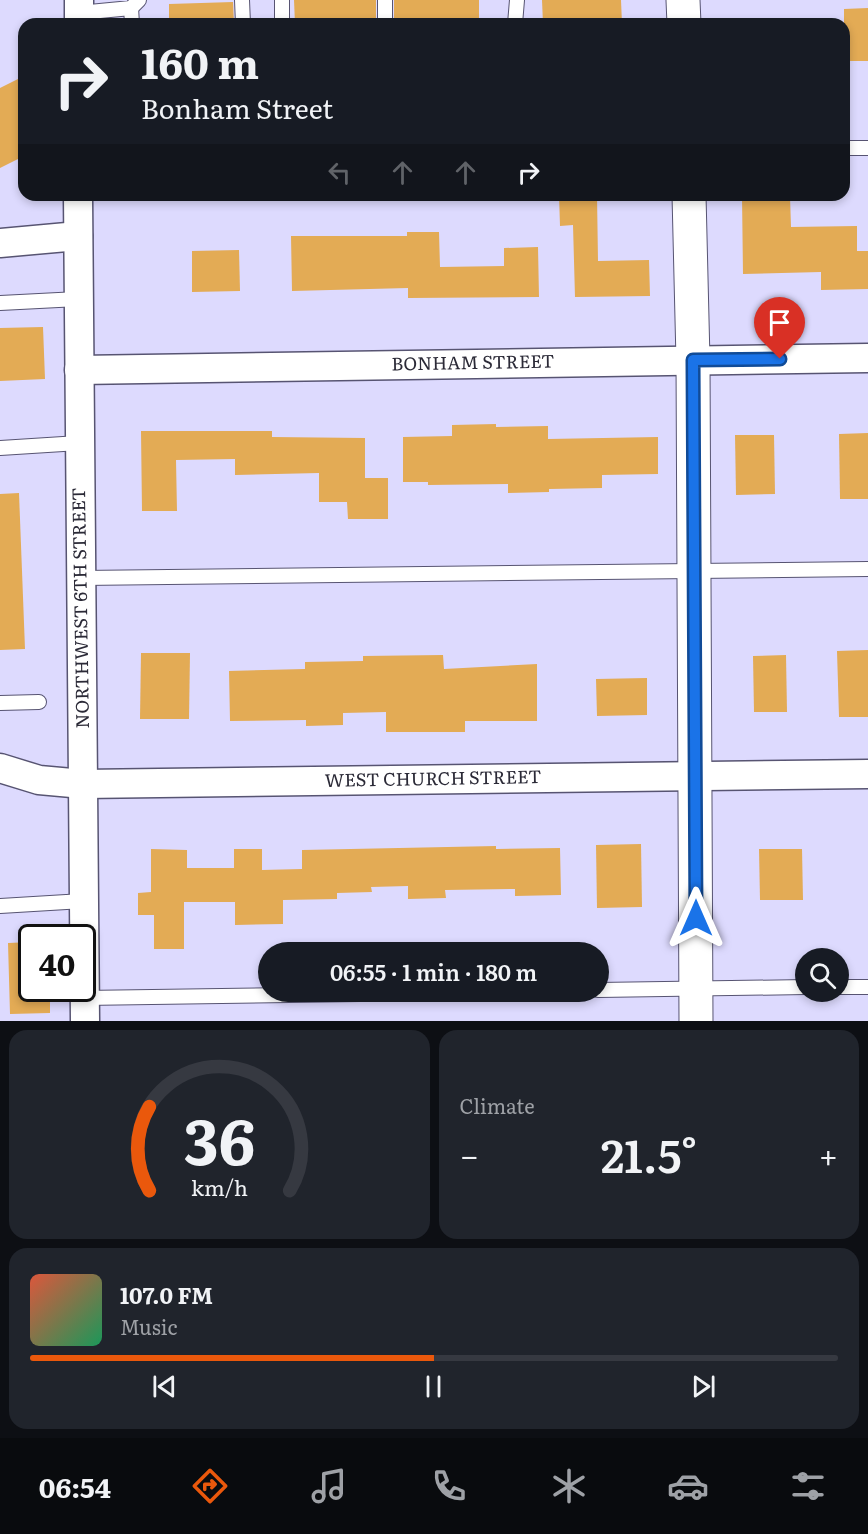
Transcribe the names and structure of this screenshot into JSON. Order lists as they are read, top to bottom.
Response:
{
  "streets": {
    "street": ["BONHAM STREET", "NORTHWEST 6TH STREET", "WEST CHURCH STREET"]
  },
  "crossings": [
    ["BONHAM STREET", "NORTHWEST 6TH STREET"],
    ["NORTHWEST 6TH STREET", "WEST CHURCH STREET"]
  ],
  "page": {
    "turn": ["160 m", "Bonham Street"],
    "limit": "40",
    "trip": "06:55 · 1 min · 180 m",
    "tile": "Climate",
    "heat": ["−", "21.5°", "+"],
    "song": ["107.0 FM", "Music"],
    "tabs": "06:54",
    "gauge": ["36", "km/h"]
  }
}
